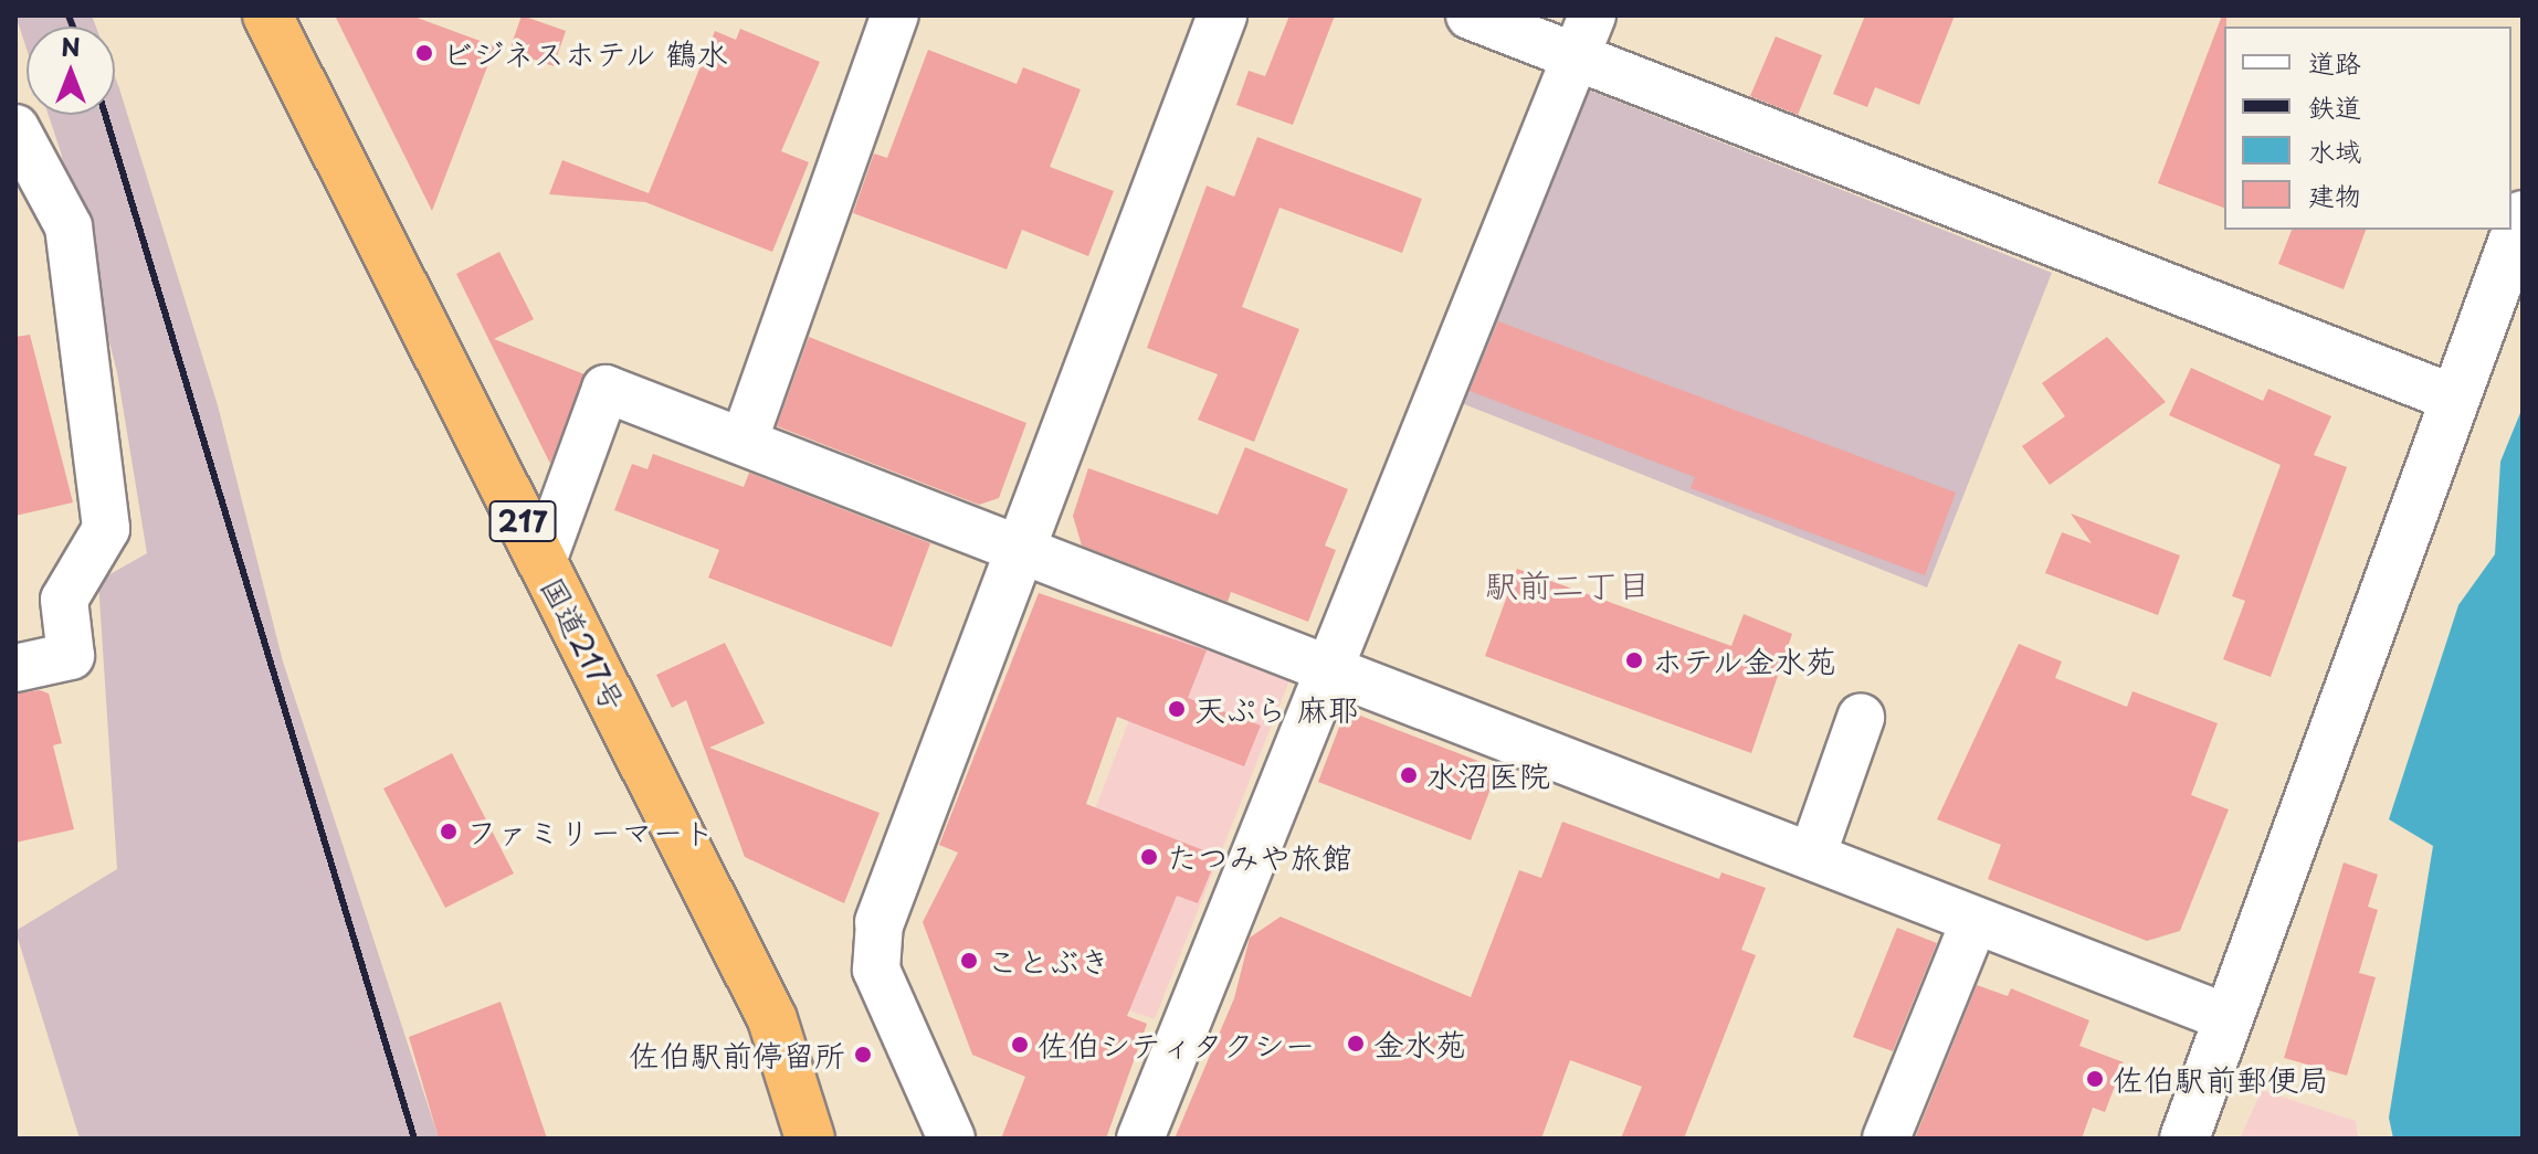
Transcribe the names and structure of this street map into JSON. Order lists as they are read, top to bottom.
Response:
{
  "streets": {
    "highway": ["217", "国道217号"]
  },
  "districts": ["駅前二丁目"],
  "places": [
    "ビジネスホテル 鶴水",
    "ホテル金水苑",
    "天ぷら 麻耶",
    "水沼医院",
    "ファミリーマート",
    "たつみや旅館",
    "ことぶき",
    "金水苑",
    "佐伯シティタクシー",
    "佐伯駅前停留所",
    "佐伯駅前郵便局"
  ],
  "legend": [
    "道路",
    "鉄道",
    "水域",
    "建物"
  ],
  "north": "top"
}
